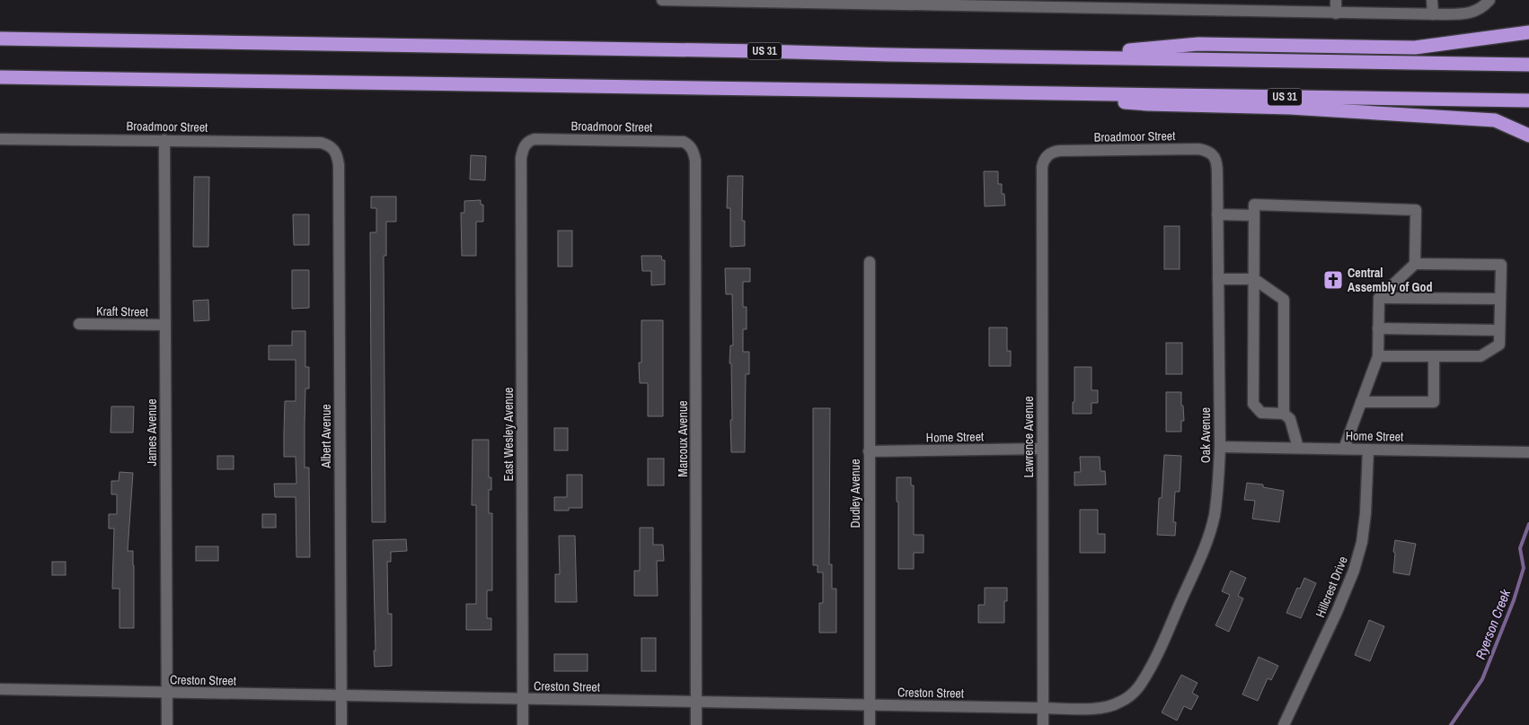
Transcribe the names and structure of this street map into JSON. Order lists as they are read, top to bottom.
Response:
{
  "streets": {
    "highway": ["US 31"],
    "street": [
      "Broadmoor Street",
      "Kraft Street",
      "James Avenue",
      "East Wesley Avenue",
      "Oak Avenue",
      "Albert Avenue",
      "Home Street",
      "Lawrence Avenue",
      "Marcoux Avenue",
      "Dudley Avenue",
      "Hillcrest Drive",
      "Creston Street"
    ]
  },
  "crossings": [
    ["Broadmoor Street", "James Avenue"],
    ["Broadmoor Street", "East Wesley Avenue"],
    ["Broadmoor Street", "Oak Avenue"],
    ["Broadmoor Street", "Albert Avenue"],
    ["Broadmoor Street", "Lawrence Avenue"],
    ["Broadmoor Street", "Marcoux Avenue"],
    ["Kraft Street", "James Avenue"],
    ["James Avenue", "Creston Street"],
    ["East Wesley Avenue", "Creston Street"],
    ["Oak Avenue", "Home Street"],
    ["Oak Avenue", "Creston Street"],
    ["Albert Avenue", "Creston Street"],
    ["Home Street", "Lawrence Avenue"],
    ["Home Street", "Dudley Avenue"],
    ["Home Street", "Hillcrest Drive"],
    ["Lawrence Avenue", "Creston Street"],
    ["Marcoux Avenue", "Creston Street"],
    ["Dudley Avenue", "Creston Street"]
  ],
  "water": ["Ryerson Creek"],
  "places": {
    "church": ["Central Assembly of God"]
  }
}
